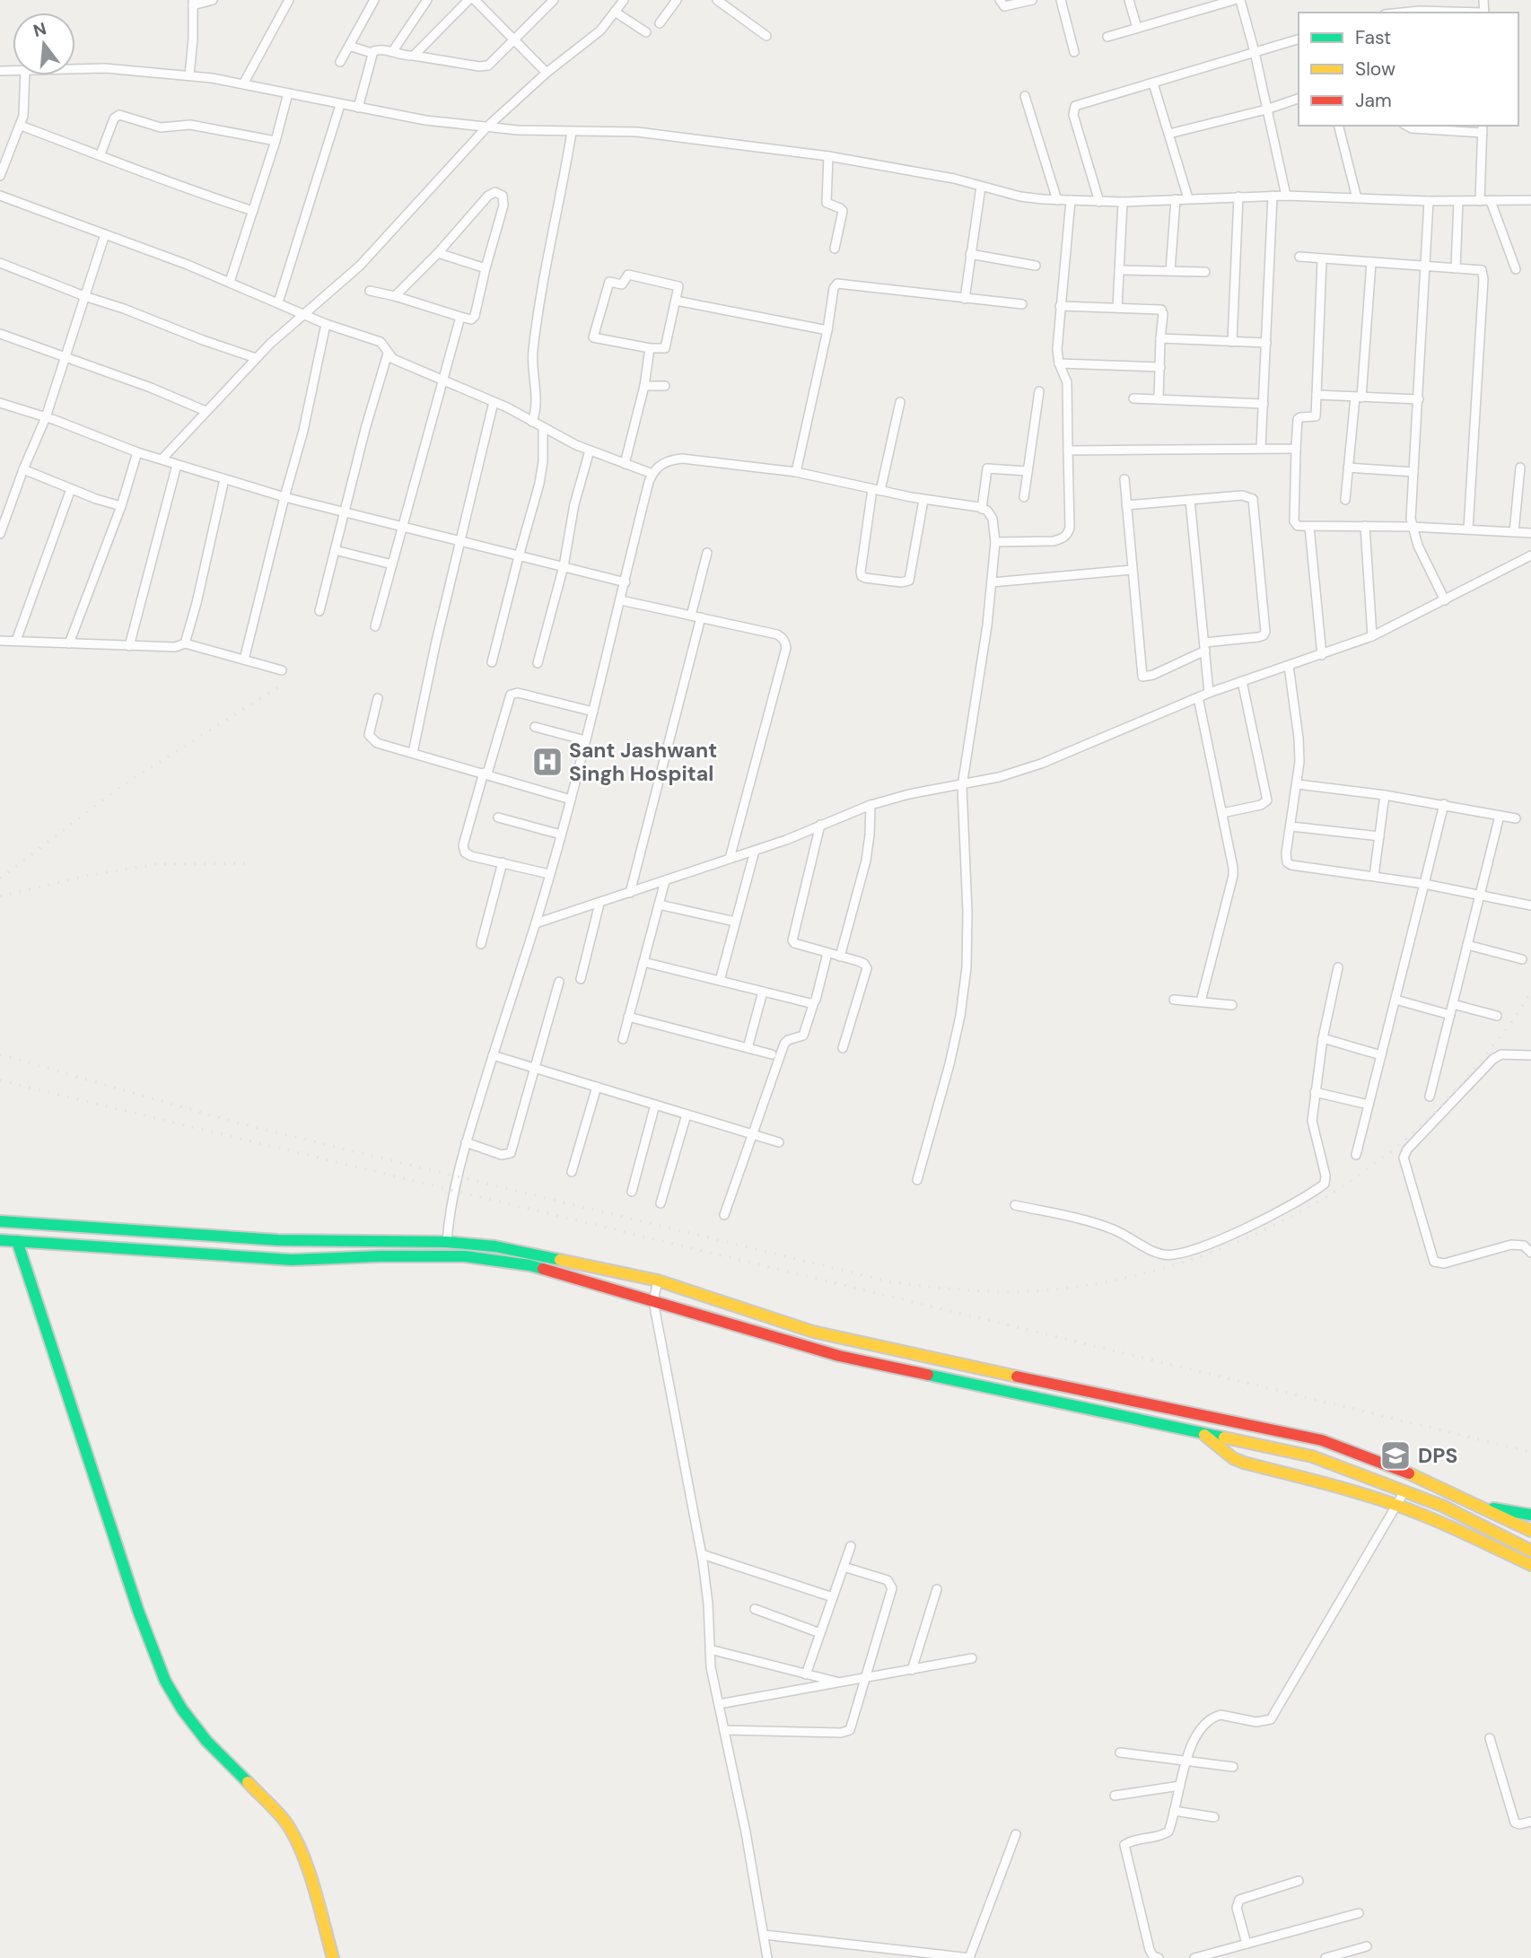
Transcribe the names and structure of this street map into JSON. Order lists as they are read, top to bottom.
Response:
{
  "places": {
    "hospital": ["Sant Jashwant Singh Hospital"],
    "school or university": ["DPS"]
  },
  "legend": ["Fast", "Slow", "Jam"],
  "north": "top"
}
